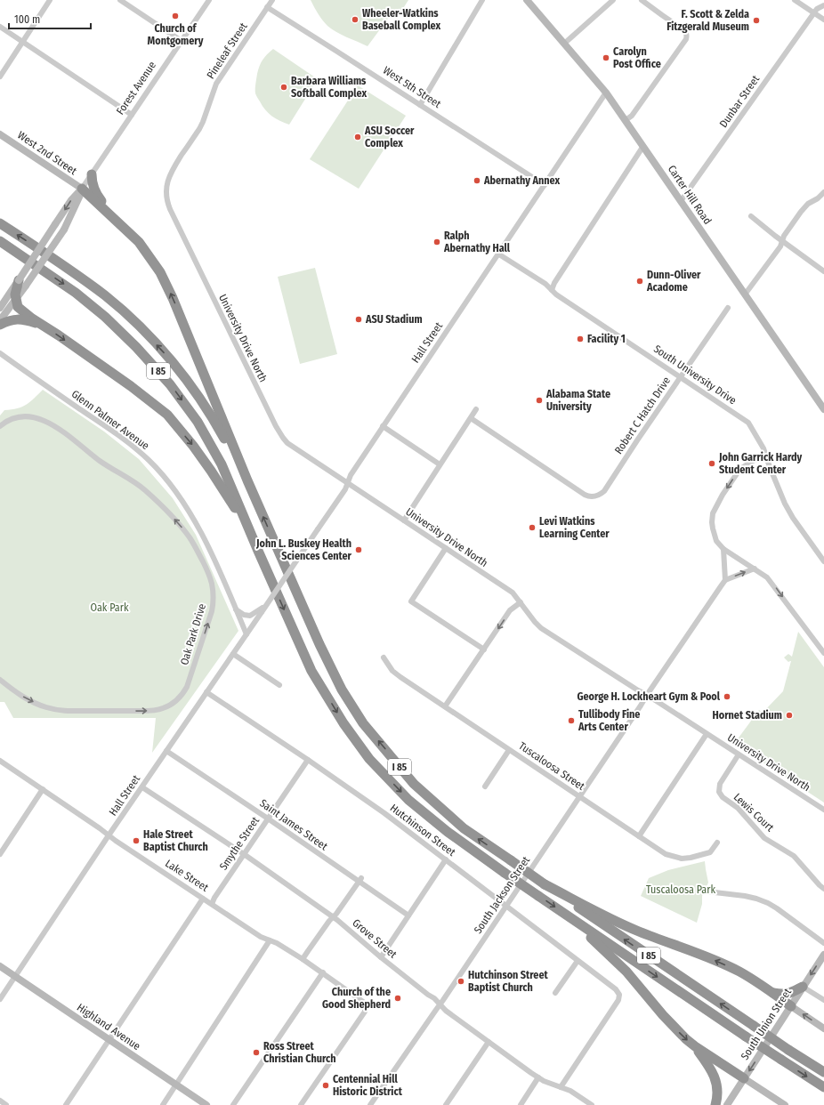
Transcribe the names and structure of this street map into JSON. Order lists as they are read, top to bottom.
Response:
{
  "streets": {
    "highway": ["I 85"],
    "main road": [
      "Forest Avenue",
      "West 2nd Street",
      "Carter Hill Road",
      "South Union Street",
      "Highland Avenue"
    ],
    "street": [
      "Pineleaf Street",
      "West 5th Street",
      "Dunbar Street",
      "University Drive North",
      "Hall Street",
      "South University Drive",
      "Robert C Hatch Drive",
      "Glenn Palmer Avenue",
      "Oak Park Drive",
      "Tuscaloosa Street",
      "Lewis Court",
      "Saint James Street",
      "Hutchinson Street",
      "Smythe Street",
      "Lake Street",
      "South Jackson Street",
      "Grove Street"
    ]
  },
  "crossings": [
    ["Pineleaf Street", "West 5th Street"],
    ["Pineleaf Street", "University Drive North"],
    ["West 5th Street", "Hall Street"],
    ["Forest Avenue", "West 2nd Street"],
    ["Dunbar Street", "Carter Hill Road"],
    ["Carter Hill Road", "Hall Street"],
    ["University Drive North", "Hall Street"],
    ["University Drive North", "Lewis Court"],
    ["University Drive North", "South Jackson Street"],
    ["Hall Street", "South University Drive"],
    ["Hall Street", "Glenn Palmer Avenue"],
    ["Hall Street", "Saint James Street"],
    ["Hall Street", "Hutchinson Street"],
    ["Hall Street", "Lake Street"],
    ["Hall Street", "Grove Street"],
    ["Hall Street", "Highland Avenue"],
    ["South University Drive", "Robert C Hatch Drive"],
    ["Tuscaloosa Street", "South Jackson Street"],
    ["Saint James Street", "Smythe Street"],
    ["Hutchinson Street", "Smythe Street"],
    ["Hutchinson Street", "South Jackson Street"],
    ["Hutchinson Street", "Grove Street"],
    ["Smythe Street", "Lake Street"],
    ["Smythe Street", "Grove Street"],
    ["South Jackson Street", "Grove Street"]
  ],
  "one_way": ["South Union Street"],
  "parks": ["Oak Park", "Tuscaloosa Park"],
  "places": [
    "Church of Montgomery",
    "Wheeler-Watkins Baseball Complex",
    "F. Scott & Zelda Fitzgerald Museum",
    "Carolyn Post Office",
    "Barbara Williams Softball Complex",
    "ASU Soccer Complex",
    "Abernathy Annex",
    "Ralph Abernathy Hall",
    "Dunn-Oliver Acadome",
    "ASU Stadium",
    "Facility 1",
    "Alabama State University",
    "John Garrick Hardy Student Center",
    "Levi Watkins Learning Center",
    "John L. Buskey Health Sciences Center",
    "George H. Lockheart Gym & Pool",
    "Hornet Stadium",
    "Tullibody Fine Arts Center",
    "Hale Street Baptist Church",
    "Hutchinson Street Baptist Church",
    "Church of the Good Shepherd",
    "Ross Street Christian Church",
    "Centennial Hill Historic District"
  ],
  "scale_bar": "100 m"
}
